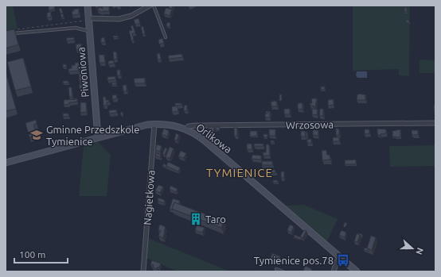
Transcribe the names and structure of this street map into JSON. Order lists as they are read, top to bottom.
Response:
{
  "streets": {
    "street": [
      "Piwoniowa",
      "Wrzosowa",
      "Orlikowa",
      "Nagietkowa"
    ]
  },
  "crossings": [
    ["Piwoniowa", "Orlikowa"],
    ["Wrzosowa", "Orlikowa"],
    ["Orlikowa", "Nagietkowa"]
  ],
  "districts": ["TYMIENICE"],
  "places": {
    "school or university": ["Gminne Przedszkole Tymienice"],
    "building": ["Taro"],
    "bus stop": ["Tymienice pos.78"]
  },
  "scale_bar": "100 m",
  "north": "right"
}
